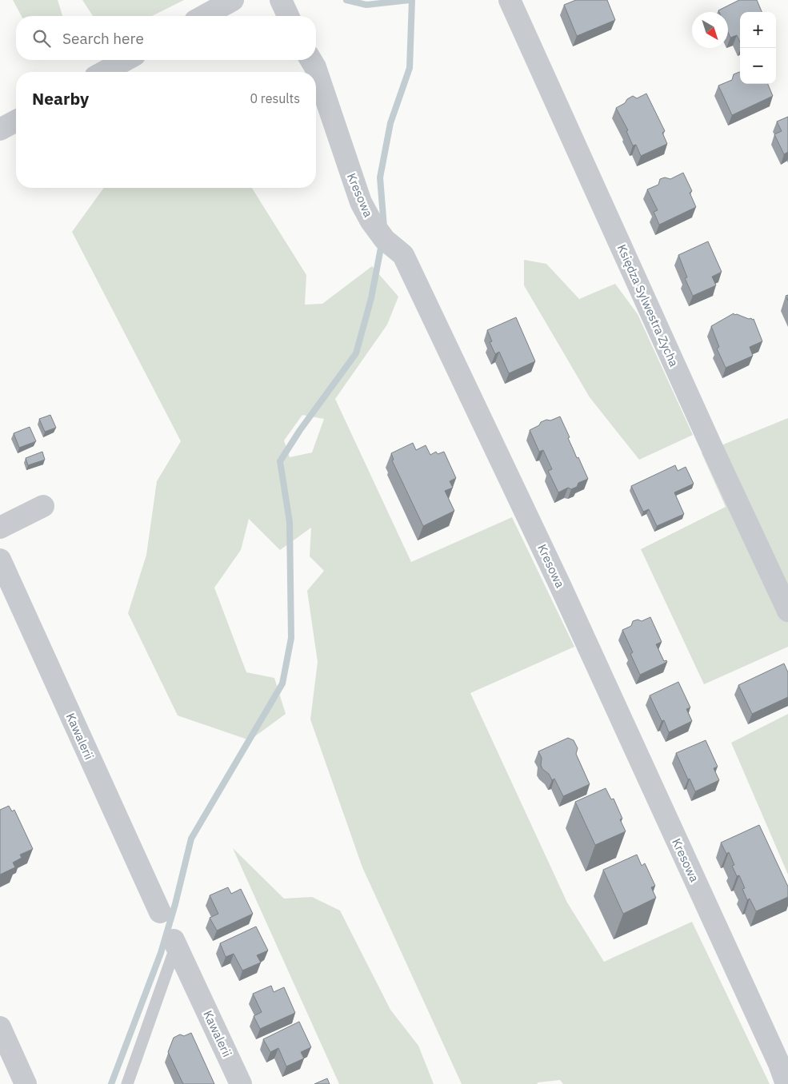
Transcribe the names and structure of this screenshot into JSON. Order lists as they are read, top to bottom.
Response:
{
  "streets": {
    "street": ["Kresowa", "Księdza Sylwestra Zycha", "Kawalerii"]
  },
  "north": "bottom right",
  "page": {
    "map_buttons": ["+", "−"],
    "search": "Search here",
    "heading": ["Nearby", "0 results"]
  }
}
